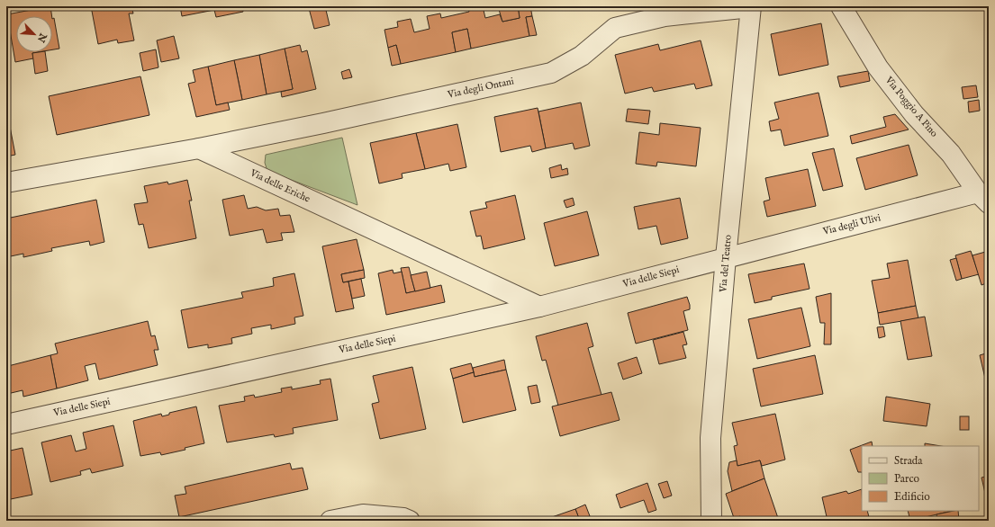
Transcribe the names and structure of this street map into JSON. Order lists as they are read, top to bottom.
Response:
{
  "streets": {
    "street": [
      "Via degli Ontani",
      "Via Poggio A Pino",
      "Via delle Eriche",
      "Via degli Ulivi",
      "Via del Teatro",
      "Via delle Siepi"
    ]
  },
  "crossings": [
    ["Via degli Ontani", "Via delle Eriche"],
    ["Via degli Ontani", "Via del Teatro"],
    ["Via Poggio A Pino", "Via degli Ulivi"],
    ["Via delle Eriche", "Via delle Siepi"],
    ["Via degli Ulivi", "Via del Teatro"],
    ["Via degli Ulivi", "Via delle Siepi"],
    ["Via del Teatro", "Via delle Siepi"]
  ],
  "legend": ["Strada", "Parco", "Edificio"],
  "north": "bottom right"
}
